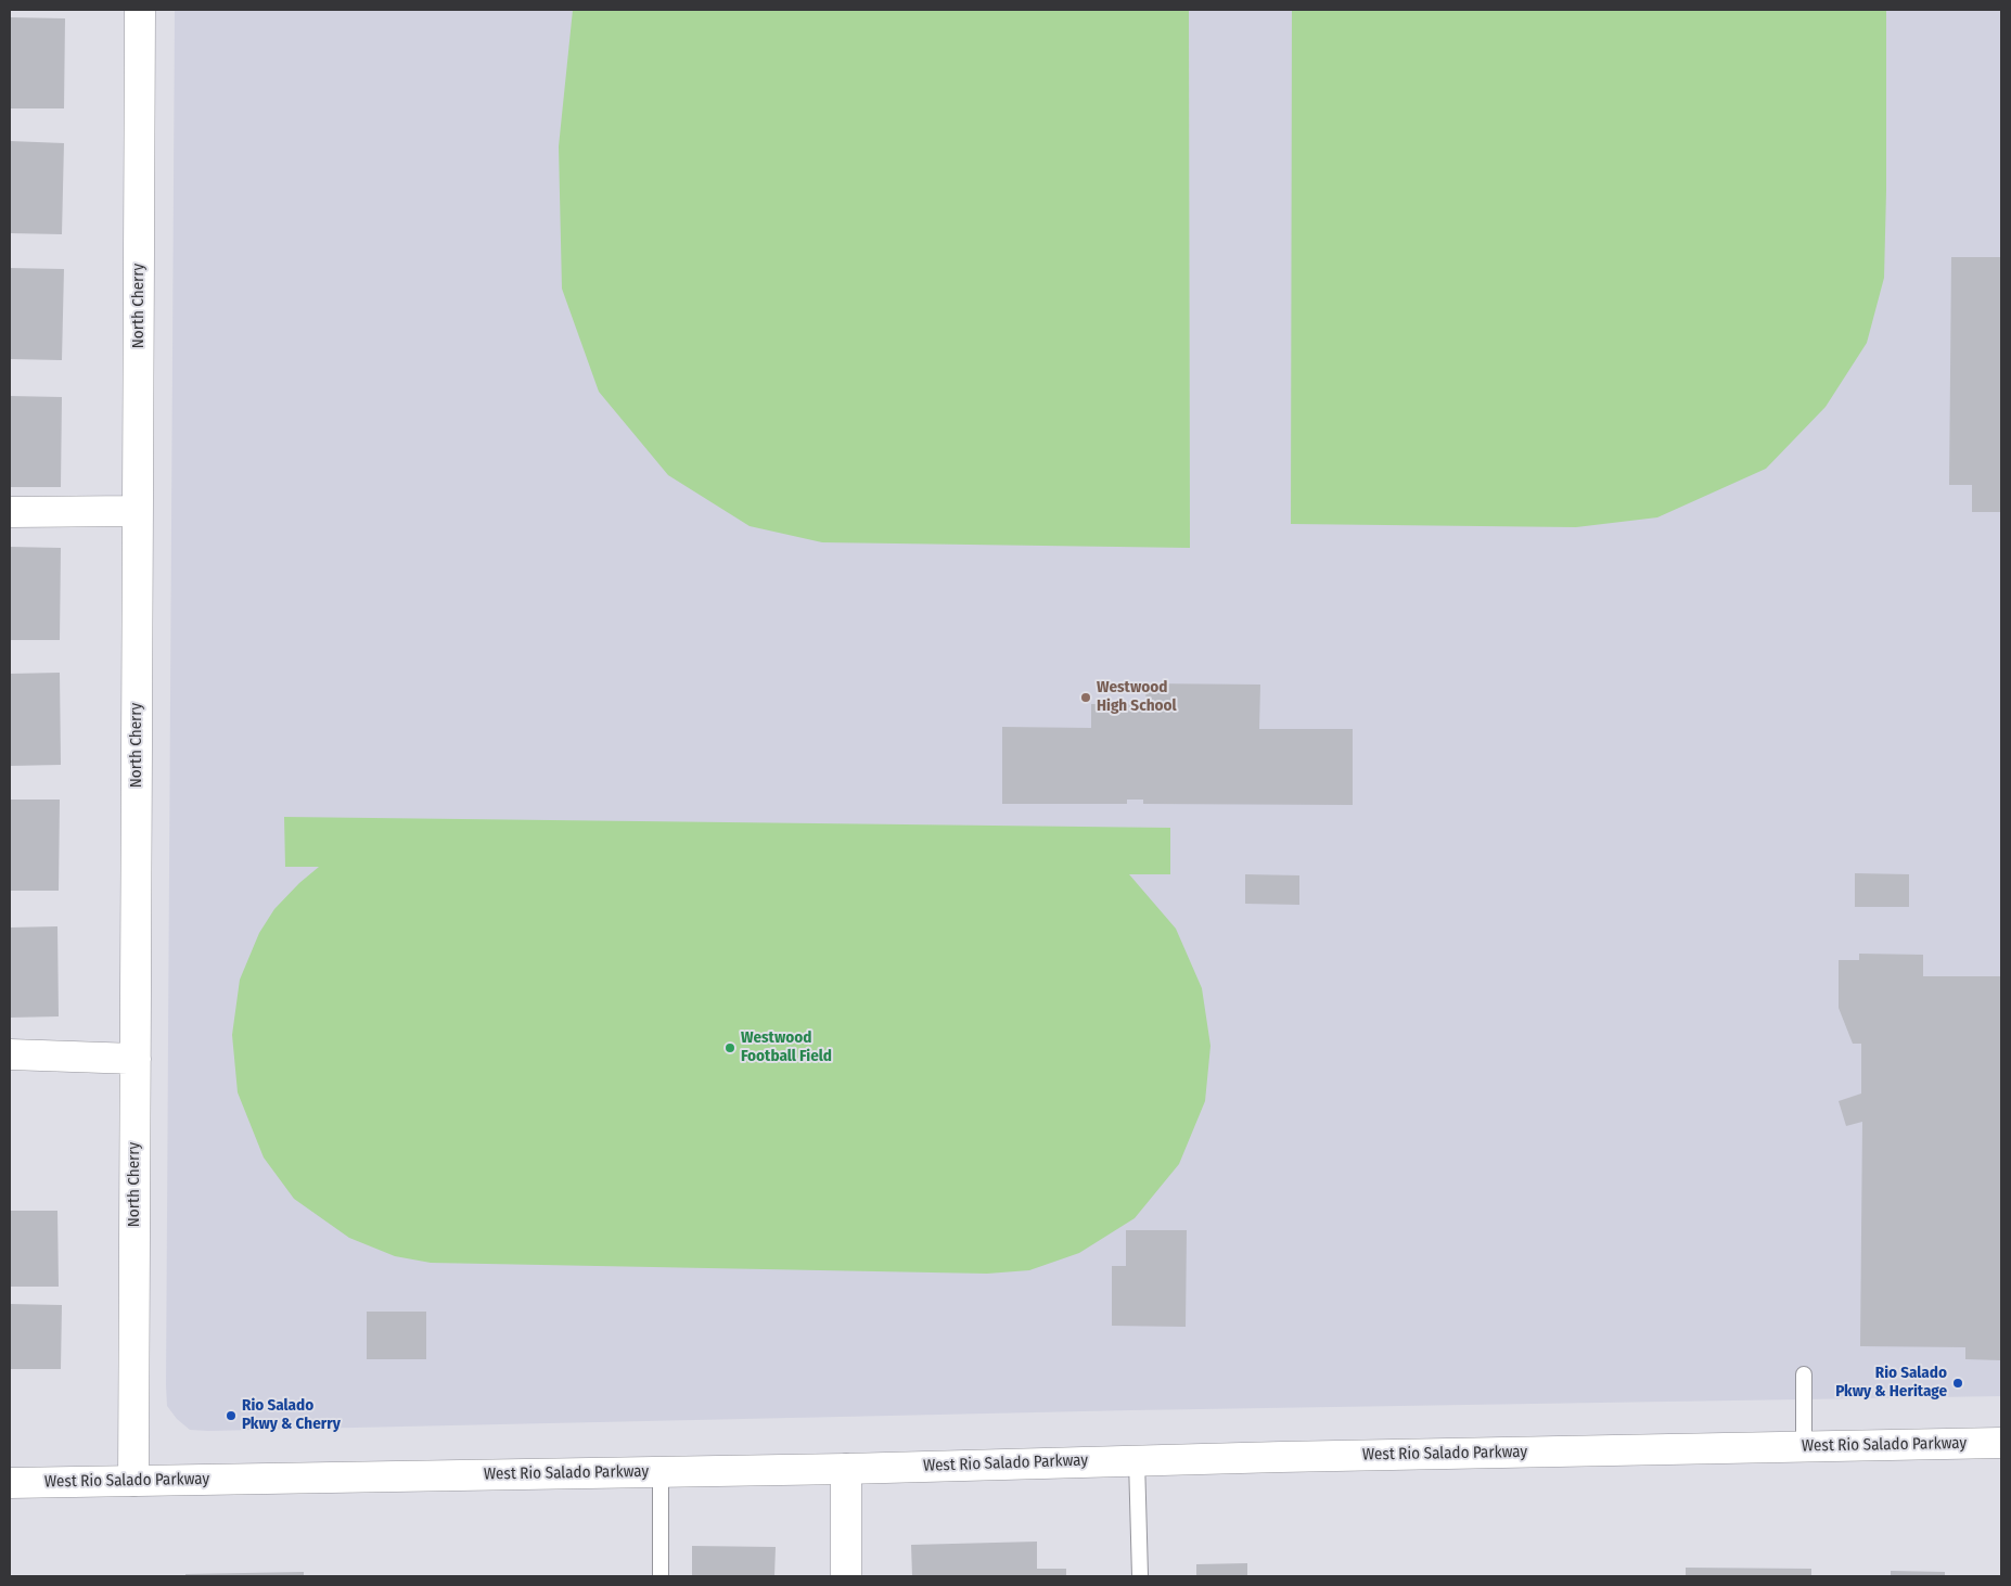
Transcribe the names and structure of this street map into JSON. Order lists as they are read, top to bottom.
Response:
{
  "streets": {
    "main road": ["North Cherry", "West Rio Salado Parkway"]
  },
  "crossings": [
    ["North Cherry", "West Rio Salado Parkway"]
  ],
  "places": [
    "Westwood High School",
    "Westwood Football Field",
    "Rio Salado Pkwy & Heritage",
    "Rio Salado Pkwy & Cherry"
  ]
}
